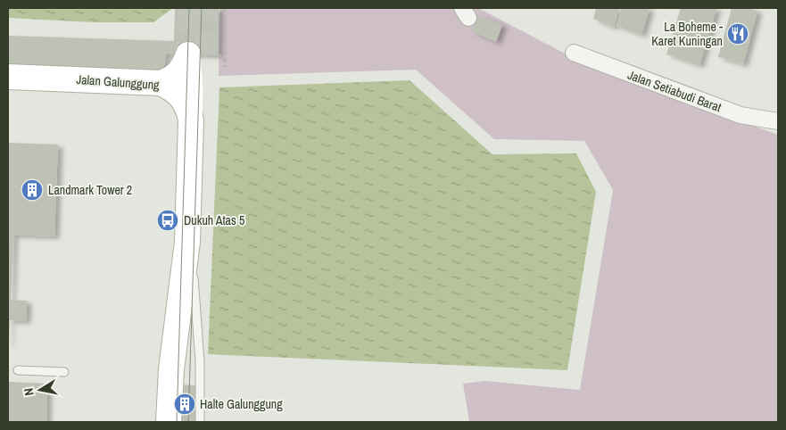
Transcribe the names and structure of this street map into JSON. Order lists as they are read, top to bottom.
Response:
{
  "streets": {
    "main road": ["Jalan Galunggung"],
    "street": ["Jalan Setiabudi Barat"]
  },
  "places": {
    "restaurant": ["La Boheme - Karet Kuningan"],
    "building": ["Landmark Tower 2", "Halte Galunggung"],
    "bus stop": ["Dukuh Atas 5"]
  },
  "north": "left"
}
